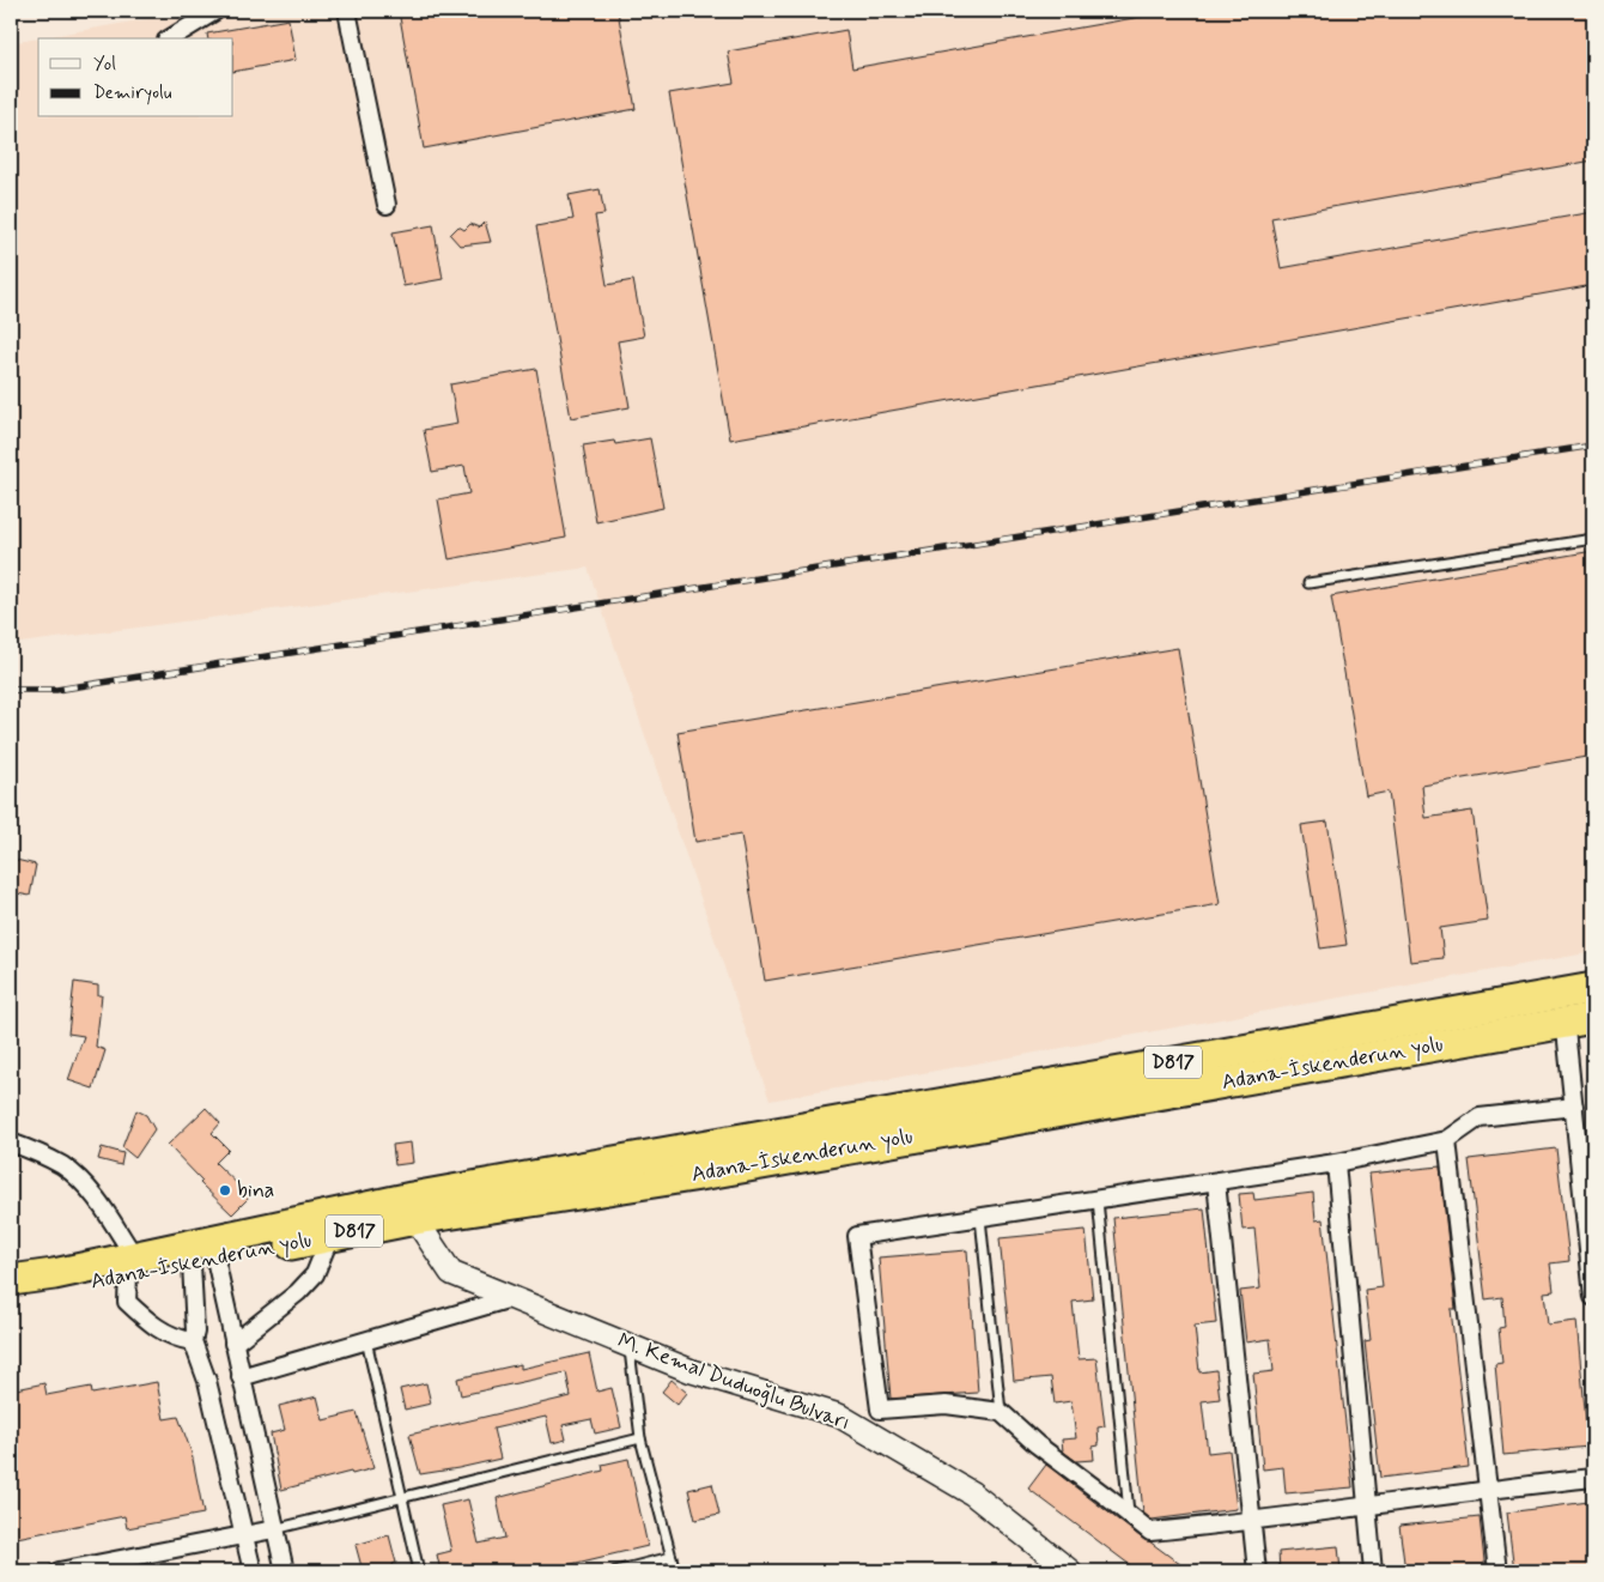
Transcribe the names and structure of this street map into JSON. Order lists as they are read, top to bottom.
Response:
{
  "streets": {
    "highway": ["D817", "Adana-İskenderun yolu"],
    "street": ["M. Kemal Duduoğlu Bulvarı"]
  },
  "crossings": [
    ["D817", "Adana-İskenderun yolu"],
    ["D817", "M. Kemal Duduoğlu Bulvarı"],
    ["Adana-İskenderun yolu", "M. Kemal Duduoğlu Bulvarı"]
  ],
  "places": ["bina"],
  "legend": ["Yol", "Demiryolu"]
}
